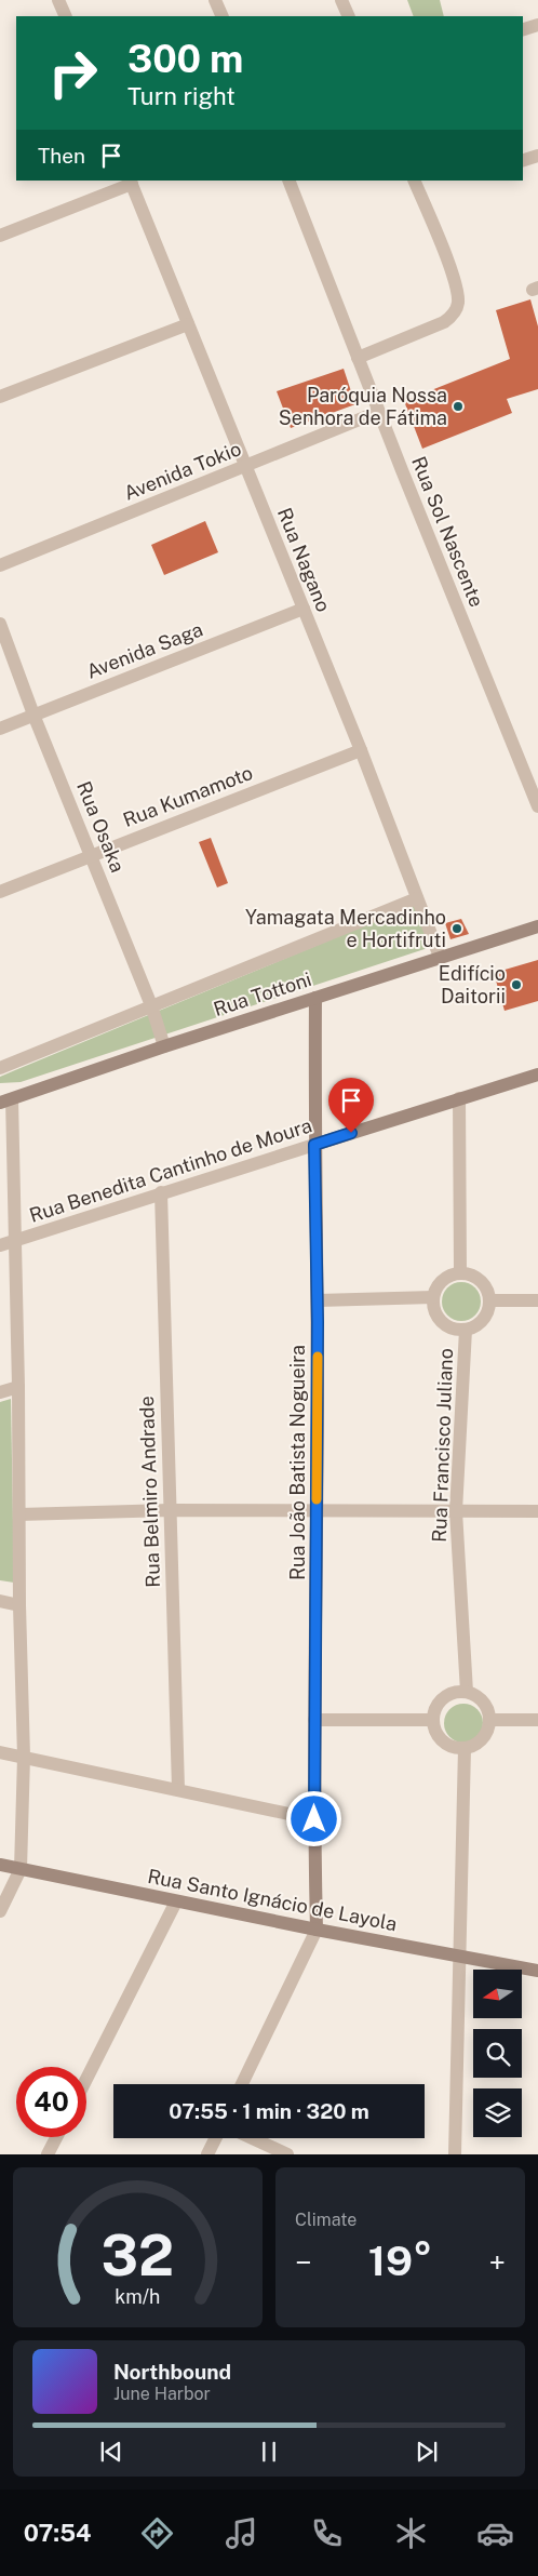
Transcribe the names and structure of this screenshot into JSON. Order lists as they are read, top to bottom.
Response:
{
  "streets": {
    "street": [
      "Avenida Tokio",
      "Rua Sol Nascente",
      "Rua Nagano",
      "Avenida Saga",
      "Rua Kumamoto",
      "Rua Osaka",
      "Rua Tottoni",
      "Rua Benedita Cantinho de Moura",
      "Rua Francisco Juliano",
      "Rua João Batista Nogueira",
      "Rua Belmiro Andrade",
      "Rua Santo Ignácio de Layola"
    ]
  },
  "crossings": [
    ["Avenida Tokio", "Rua Sol Nascente"],
    ["Avenida Tokio", "Rua Nagano"],
    ["Rua Nagano", "Avenida Saga"],
    ["Rua Nagano", "Rua Kumamoto"],
    ["Rua Nagano", "Rua Tottoni"],
    ["Avenida Saga", "Rua Osaka"],
    ["Rua Kumamoto", "Rua Osaka"],
    ["Rua Osaka", "Rua Tottoni"],
    ["Rua Tottoni", "Rua João Batista Nogueira"],
    ["Rua Benedita Cantinho de Moura", "Rua João Batista Nogueira"],
    ["Rua Benedita Cantinho de Moura", "Rua Belmiro Andrade"],
    ["Rua João Batista Nogueira", "Rua Santo Ignácio de Layola"]
  ],
  "places": ["Paróquia Nossa Senhora de Fátima", "Yamagata Mercadinho e Hortifruti", "Edifício Daitorii"],
  "north": "left",
  "page": {
    "turn": ["300 m", "Turn right"],
    "then": "Then",
    "limit": "40",
    "trip": "07:55 · 1 min · 320 m",
    "tile": "Climate",
    "heat": ["−", "19°", "+"],
    "song": ["Northbound", "June Harbor"],
    "tabs": "07:54",
    "gauge": ["32", "km/h"]
  }
}
